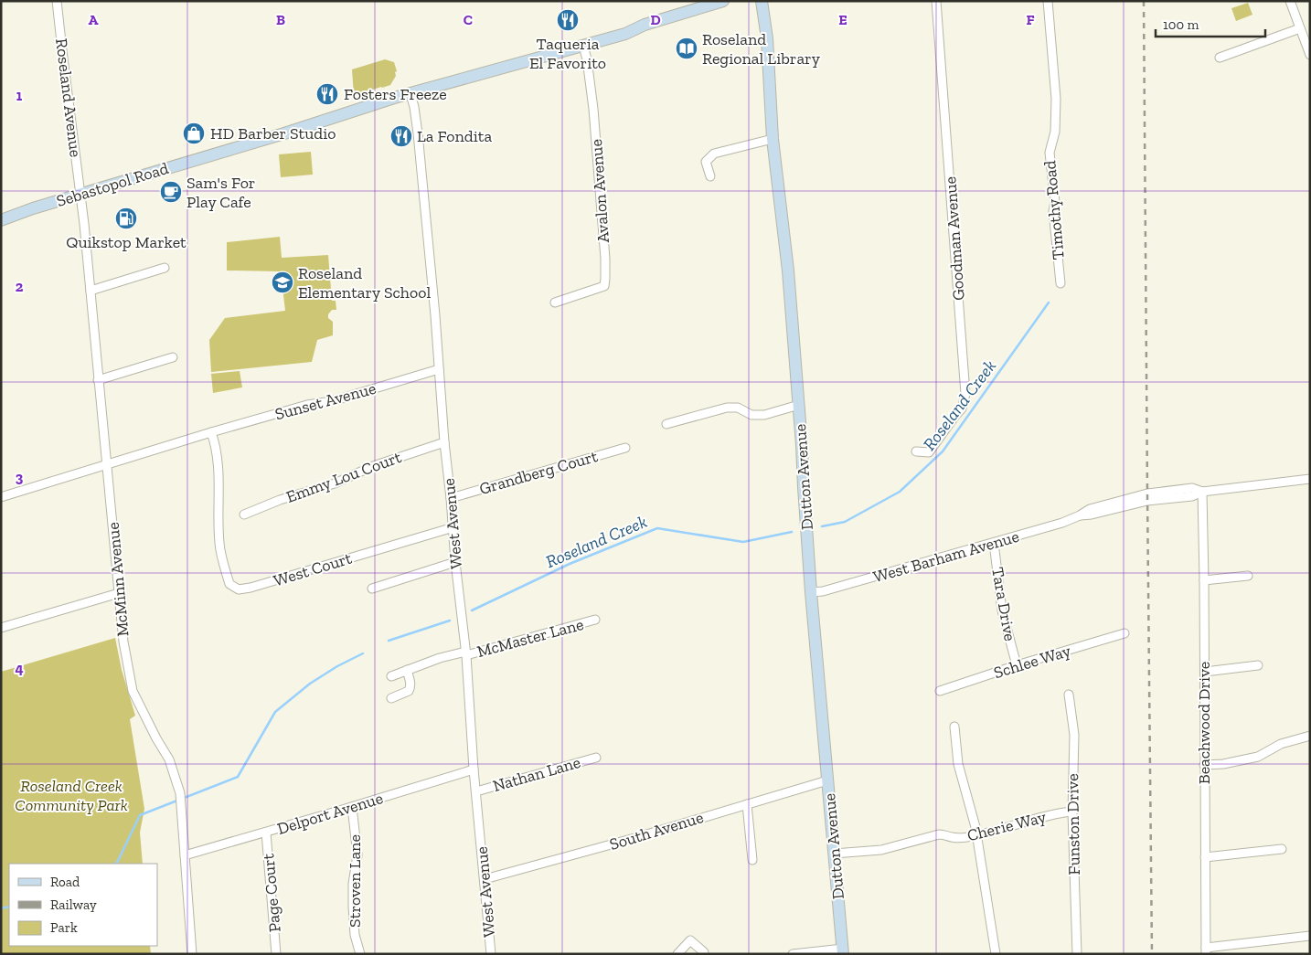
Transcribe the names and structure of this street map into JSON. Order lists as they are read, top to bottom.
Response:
{
  "streets": {
    "main road": ["Sebastopol Road", "Dutton Avenue"],
    "street": [
      "Roseland Avenue",
      "Avalon Avenue",
      "Timothy Road",
      "Goodman Avenue",
      "Sunset Avenue",
      "Grandberg Court",
      "Emmy Lou Court",
      "West Avenue",
      "West Barham Avenue",
      "West Court",
      "McMinn Avenue",
      "Tara Drive",
      "McMaster Lane",
      "Schlee Way",
      "Beachwood Drive",
      "Nathan Lane",
      "Delport Avenue",
      "Funston Drive",
      "Cherie Way",
      "South Avenue",
      "Stroven Lane",
      "Page Court"
    ]
  },
  "crossings": [
    ["Roseland Avenue", "Sebastopol Road"],
    ["Roseland Avenue", "McMinn Avenue"],
    ["Sebastopol Road", "Avalon Avenue"],
    ["Sebastopol Road", "West Avenue"],
    ["Sebastopol Road", "McMinn Avenue"],
    ["Sunset Avenue", "West Avenue"],
    ["Sunset Avenue", "West Court"],
    ["Sunset Avenue", "McMinn Avenue"],
    ["Grandberg Court", "West Avenue"],
    ["Emmy Lou Court", "West Avenue"],
    ["Dutton Avenue", "West Barham Avenue"],
    ["Dutton Avenue", "Cherie Way"],
    ["Dutton Avenue", "South Avenue"],
    ["West Avenue", "West Court"],
    ["West Avenue", "McMaster Lane"],
    ["West Avenue", "Nathan Lane"],
    ["West Avenue", "Delport Avenue"],
    ["West Avenue", "South Avenue"],
    ["West Barham Avenue", "Tara Drive"],
    ["West Barham Avenue", "Beachwood Drive"],
    ["McMinn Avenue", "Delport Avenue"],
    ["Tara Drive", "Schlee Way"],
    ["Delport Avenue", "Stroven Lane"],
    ["Delport Avenue", "Page Court"],
    ["Funston Drive", "Cherie Way"]
  ],
  "water": ["Roseland Creek"],
  "parks": ["Roseland Creek Community Park"],
  "places": {
    "restaurant": ["Taqueria El Favorito", "Fosters Freeze", "La Fondita"],
    "library": ["Roseland Regional Library"],
    "shop": ["HD Barber Studio"],
    "cafe": ["Sam's For Play Cafe"],
    "fuel station": ["Quikstop Market"],
    "school or university": ["Roseland Elementary School"]
  },
  "legend": ["Road", "Railway", "Park"],
  "scale_bar": "100 m",
  "grid": {
    "columns": [
      "A",
      "B",
      "C",
      "D",
      "E",
      "F"
    ],
    "rows": [
      "1",
      "2",
      "3",
      "4"
    ]
  }
}
